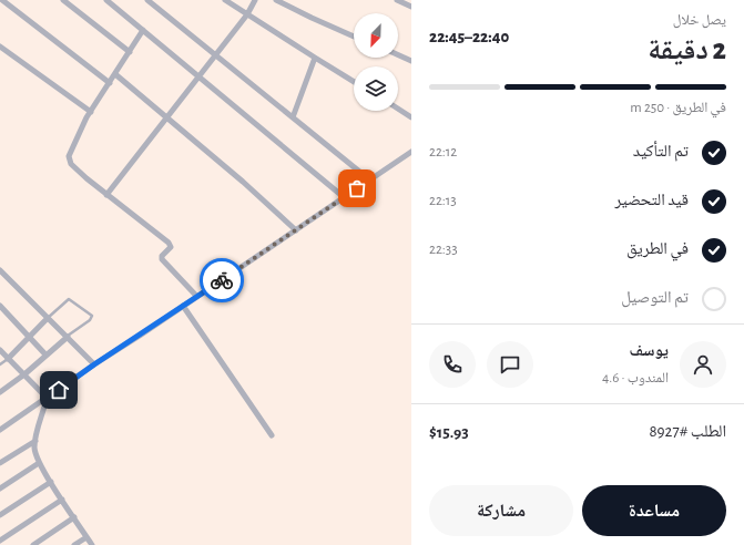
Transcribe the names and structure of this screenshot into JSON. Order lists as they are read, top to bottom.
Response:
{
  "north": "bottom left",
  "page": {
    "heading": ["2 دقيقة", "يصل خلال", "22:40–22:45"],
    "panel": [
      "يوسف",
      "المندوب · 4.6",
      "الطلب #8927",
      "$15.93"
    ],
    "bar": "في الطريق · 250 m",
    "list": [
      ["تم التأكيد", "22:12"],
      ["قيد التحضير", "22:13"],
      ["في الطريق", "22:33"],
      "تم التوصيل"
    ],
    "buttons": ["مساعدة", "مشاركة"]
  }
}
